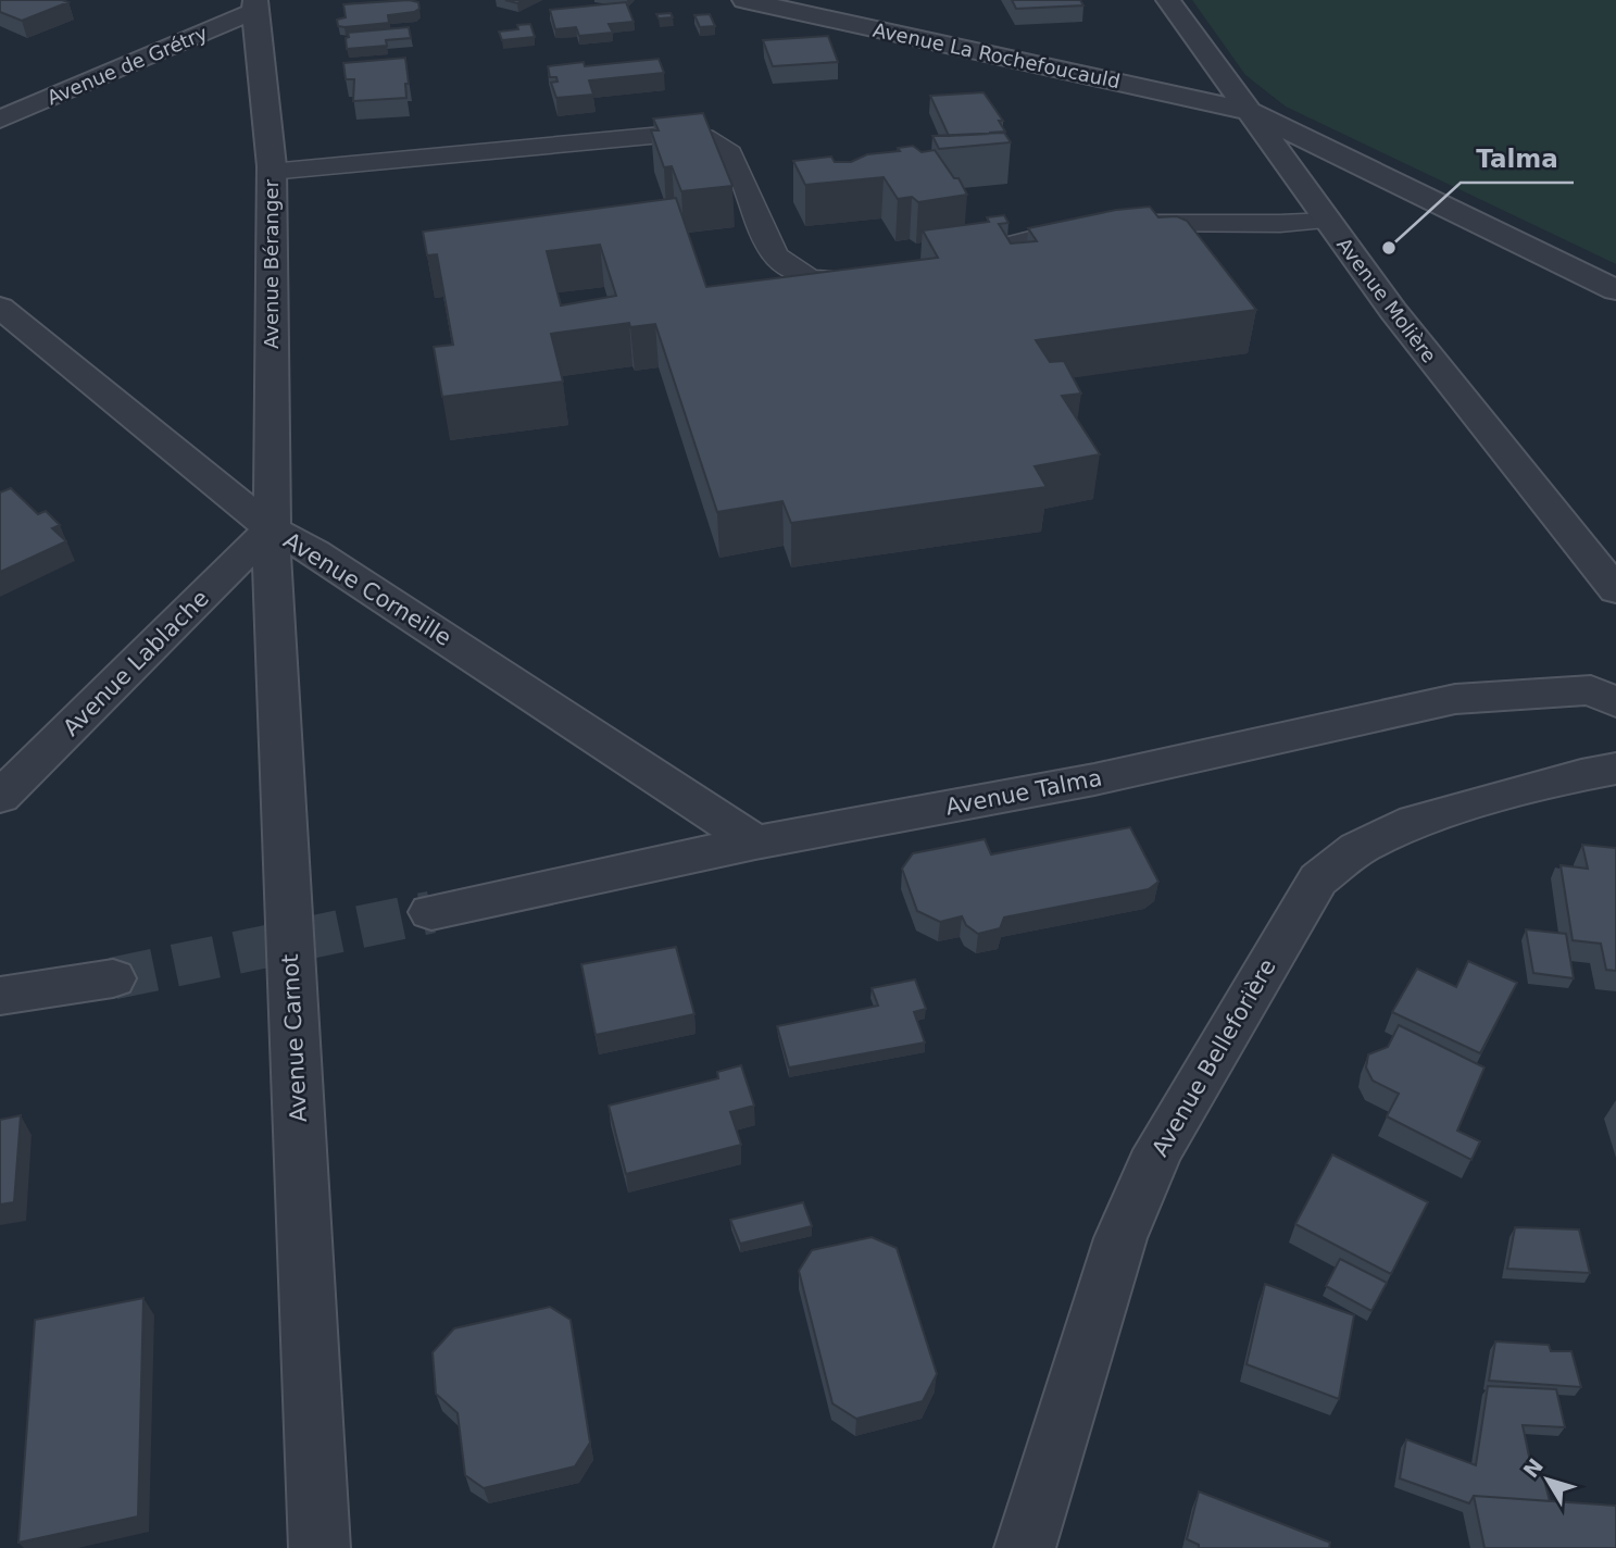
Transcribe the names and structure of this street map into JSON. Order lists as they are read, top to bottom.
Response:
{
  "streets": {
    "street": [
      "Avenue La Rochefoucauld",
      "Avenue de Grétry",
      "Avenue Béranger",
      "Avenue Molière",
      "Avenue Corneille",
      "Avenue Lablache",
      "Avenue Talma",
      "Avenue Carnot",
      "Avenue Belleforière"
    ]
  },
  "crossings": [
    ["Avenue La Rochefoucauld", "Avenue Molière"],
    ["Avenue de Grétry", "Avenue Béranger"],
    ["Avenue Béranger", "Avenue Corneille"],
    ["Avenue Béranger", "Avenue Lablache"],
    ["Avenue Béranger", "Avenue Carnot"],
    ["Avenue Corneille", "Avenue Lablache"],
    ["Avenue Corneille", "Avenue Talma"],
    ["Avenue Corneille", "Avenue Carnot"],
    ["Avenue Lablache", "Avenue Carnot"]
  ],
  "places": ["Talma"],
  "north": "top left"
}
